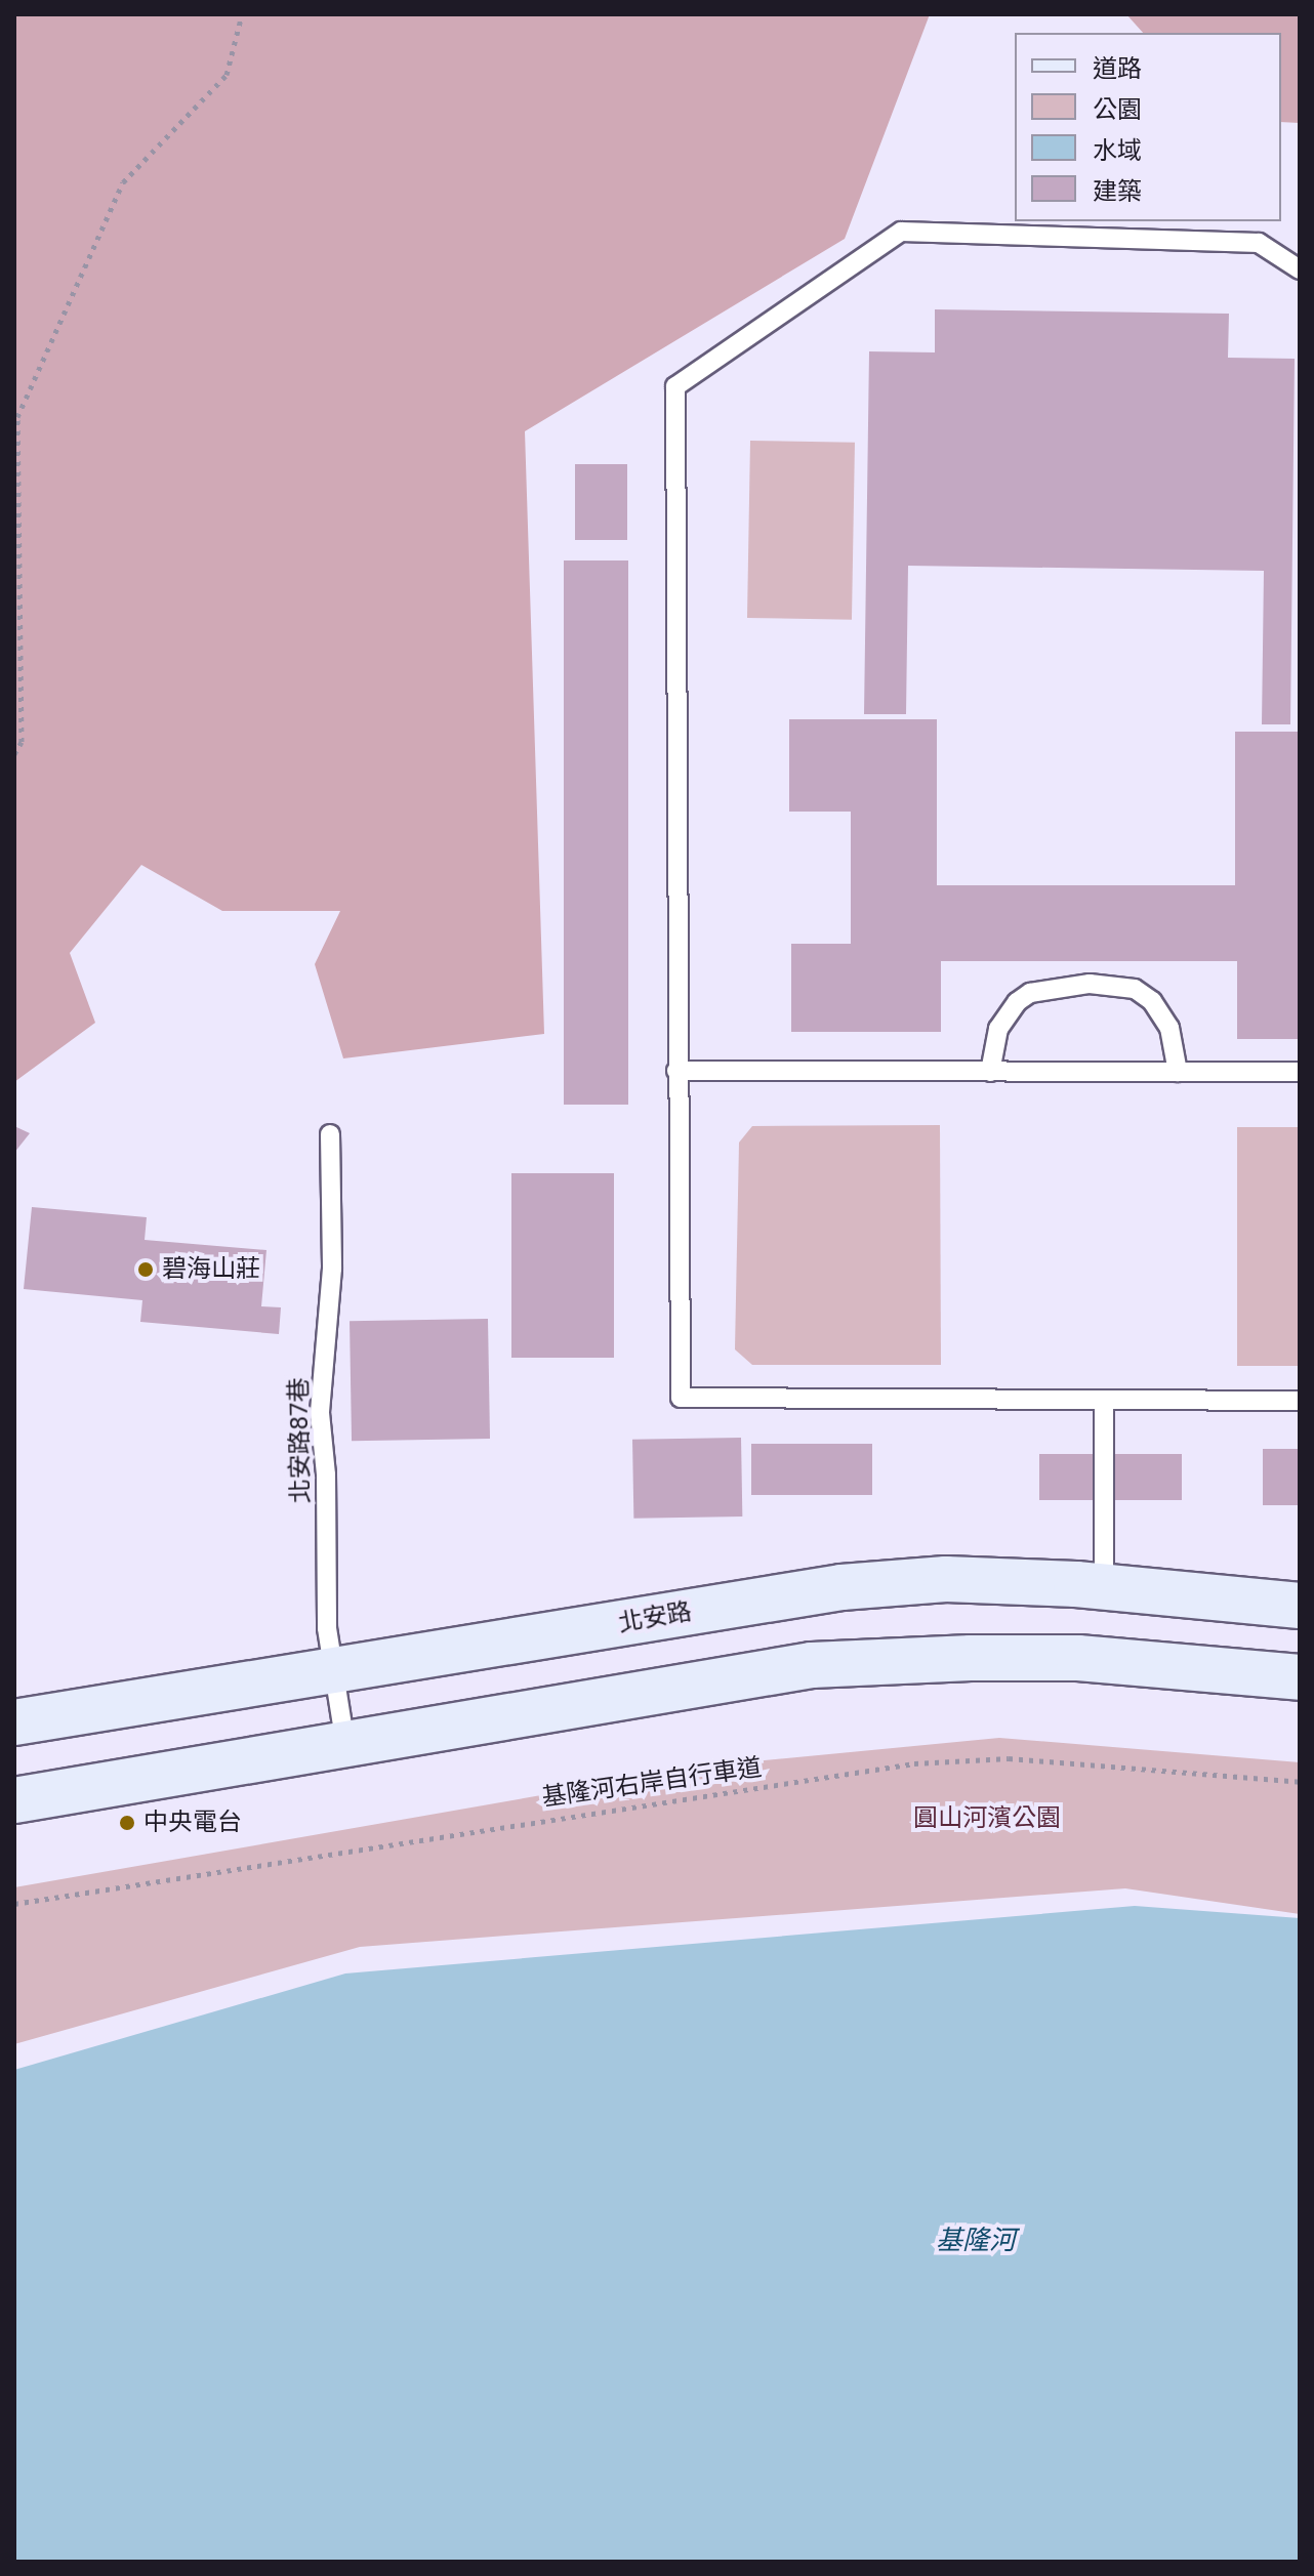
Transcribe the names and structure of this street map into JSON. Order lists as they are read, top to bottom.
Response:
{
  "streets": {
    "main road": ["北安路"],
    "lane": ["北安路87巷"],
    "path": ["基隆河右岸自行車道"]
  },
  "crossings": [
    ["北安路87巷", "北安路"]
  ],
  "water": ["基隆河"],
  "parks": ["圓山河濱公園"],
  "places": ["碧海山莊", "中央電台"],
  "legend": [
    "道路",
    "公園",
    "水域",
    "建築"
  ]
}
